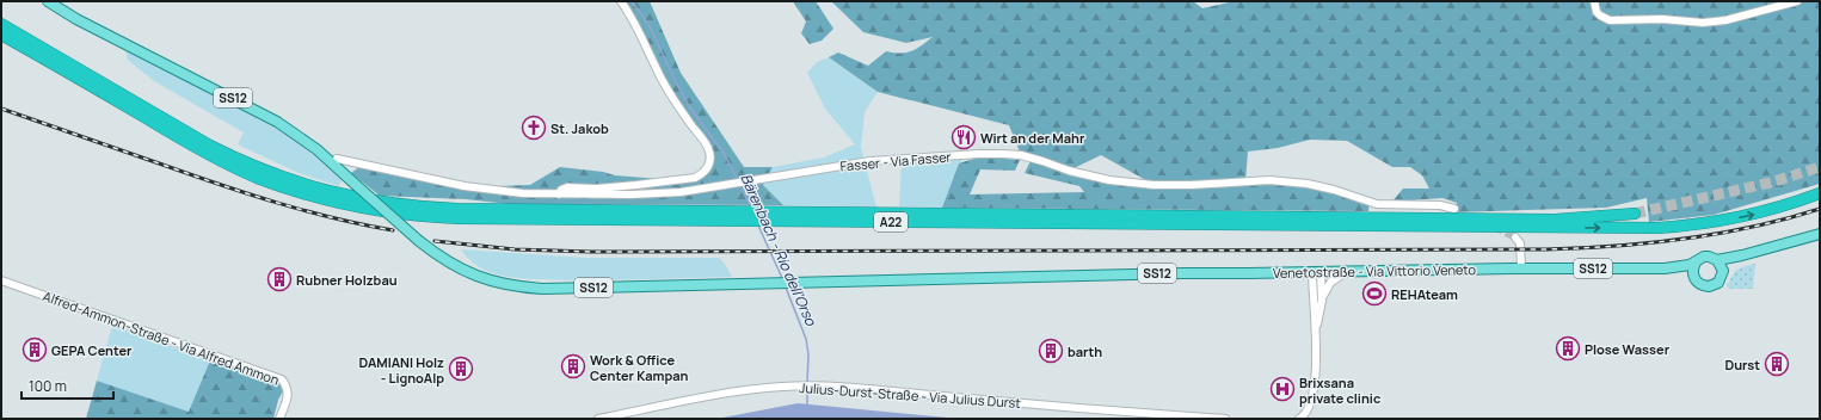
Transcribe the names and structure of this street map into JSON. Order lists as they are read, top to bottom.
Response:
{
  "streets": {
    "highway": ["A22"],
    "main road": ["SS12", "Venetostraße - Via Vittorio Veneto"],
    "street": ["Fasser - Via Fasser", "Alfred-Ammon-Straße - Via Alfred Ammon", "Julius-Durst-Straße - Via Julius Durst"]
  },
  "crossings": [
    ["SS12", "Fasser - Via Fasser"],
    ["SS12", "Venetostraße - Via Vittorio Veneto"],
    ["Fasser - Via Fasser", "Venetostraße - Via Vittorio Veneto"]
  ],
  "water": ["Bärenbach - Rio dell’Orso"],
  "places": {
    "church": ["St. Jakob"],
    "restaurant": ["Wirt an der Mahr"],
    "building": [
      "Rubner Holzbau",
      "Plose Wasser",
      "GEPA Center",
      "barth",
      "Durst",
      "Work & Office Center Kampan",
      "DAMIANI Holz - LignoAlp"
    ],
    "sports": ["REHAteam"],
    "hospital": ["Brixsana private clinic"]
  },
  "scale_bar": "100 m"
}
